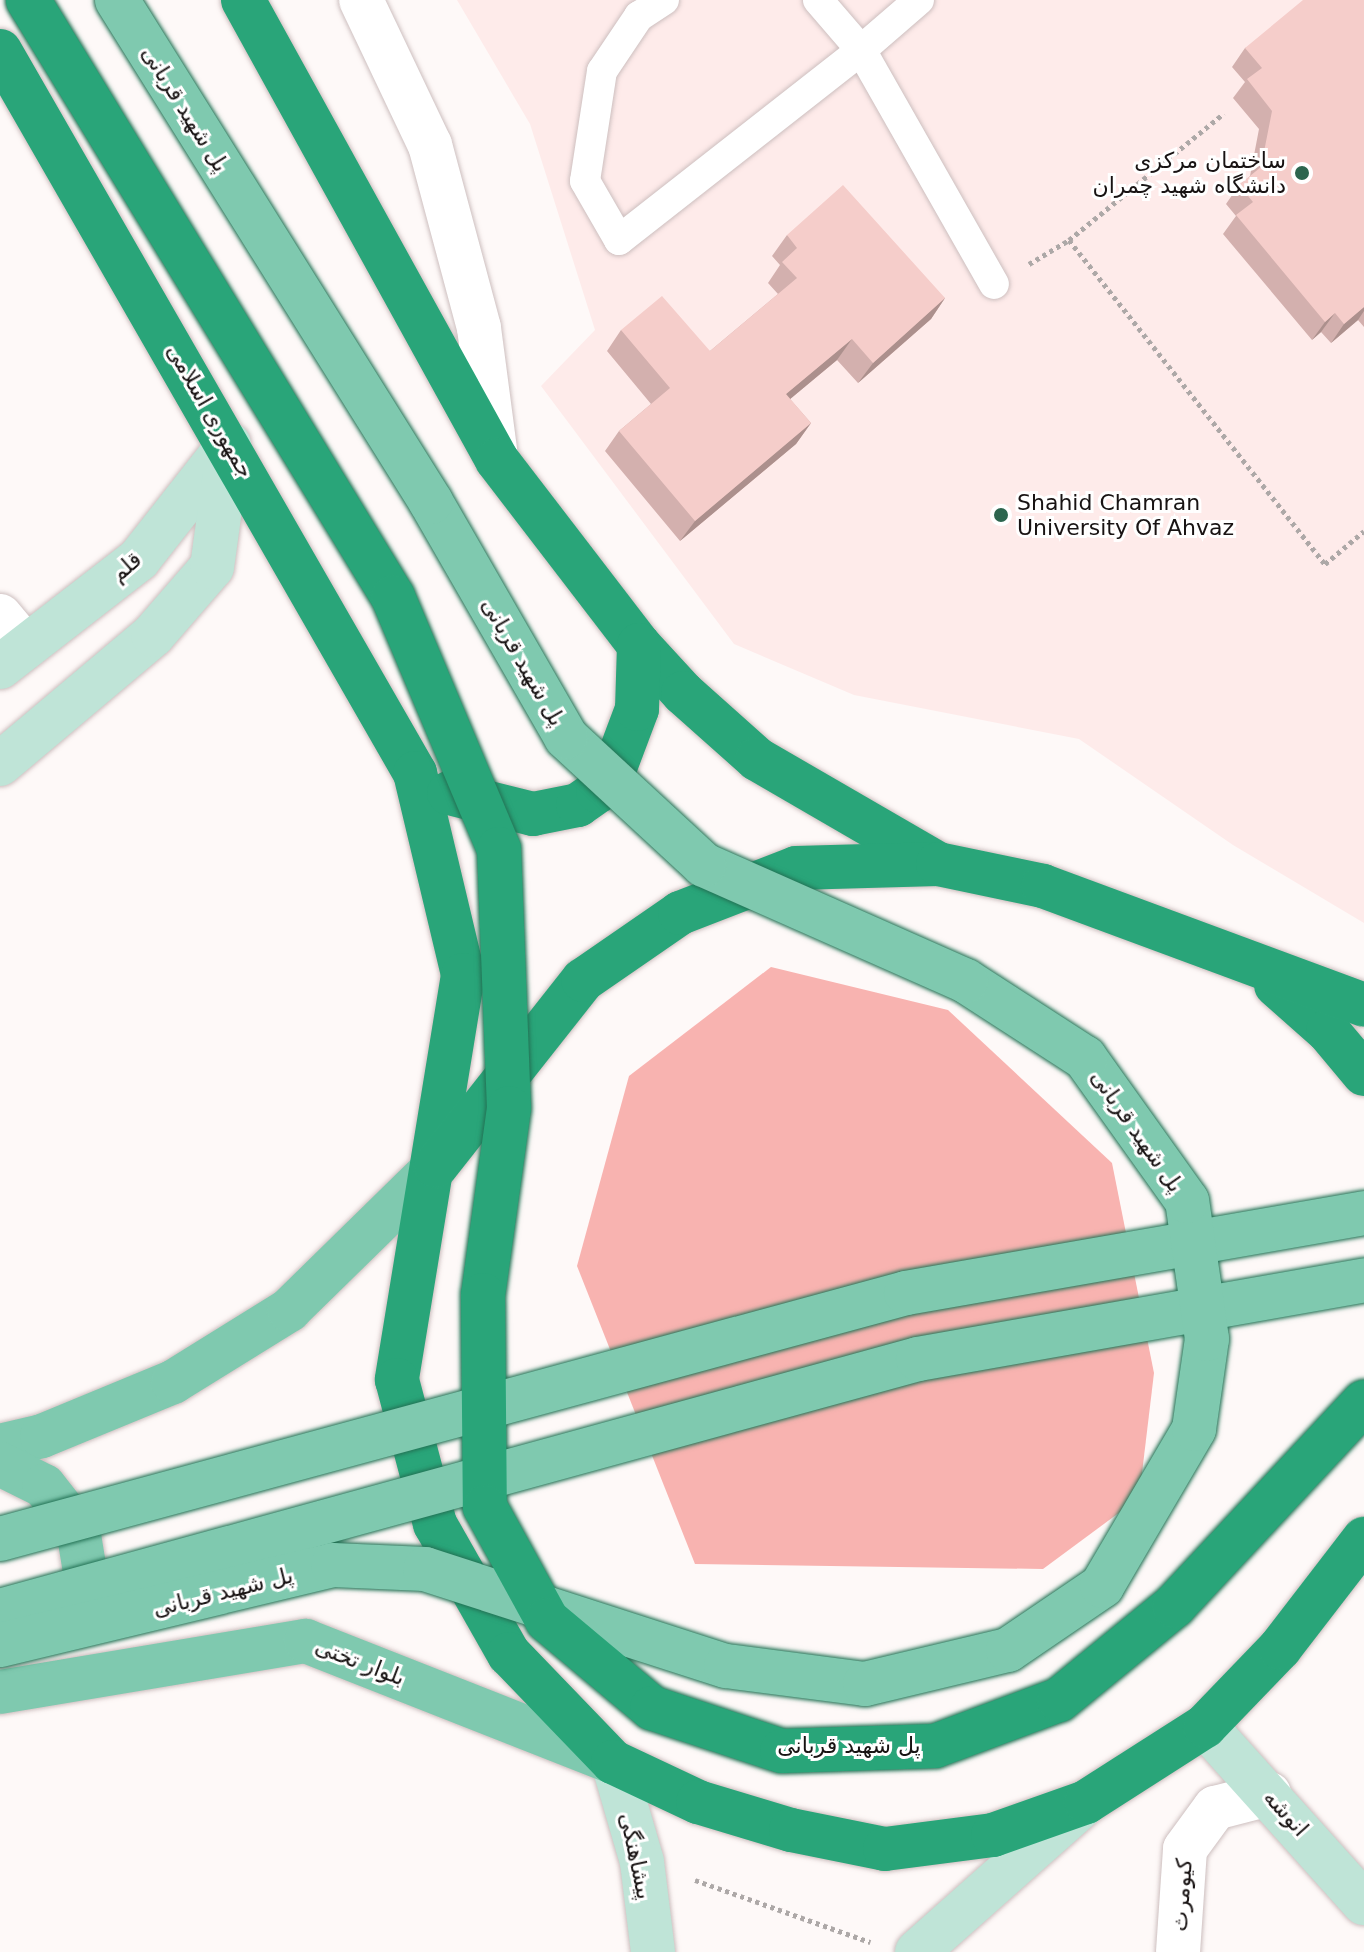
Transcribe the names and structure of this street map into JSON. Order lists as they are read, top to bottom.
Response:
{
  "streets": {
    "highway": ["پل شهید قربانی", "جمهوری اسلامی"],
    "main road": ["بلوار تختی"],
    "street": [
      "قلم",
      "انوشه",
      "پیشاهنگی",
      "کیومرث"
    ]
  },
  "crossings": [
    ["جمهوری اسلامی", "قلم"],
    ["بلوار تختی", "پیشاهنگی"],
    ["انوشه", "کیومرث"]
  ],
  "places": ["ساختمان مرکزی دانشگاه شهید چمران", "Shahid Chamran University Of Ahvaz"]
}
